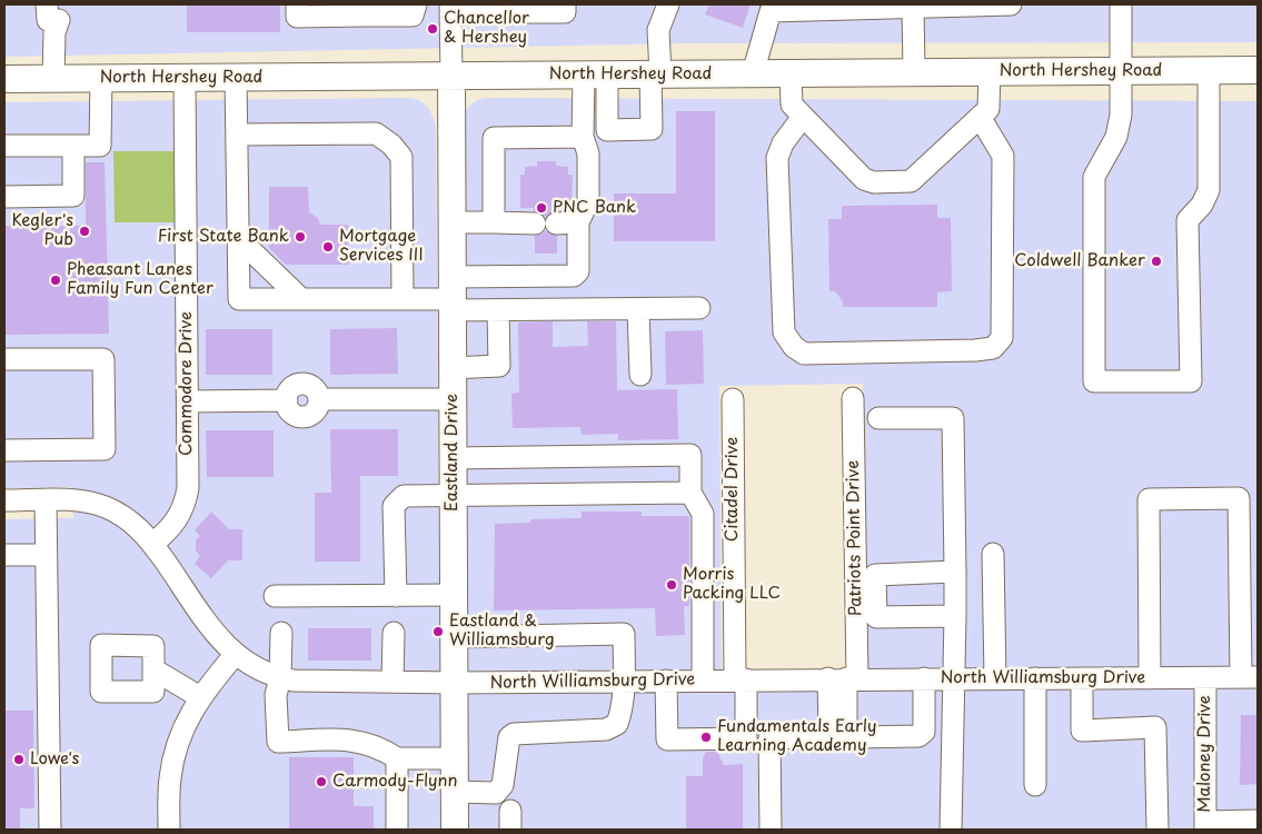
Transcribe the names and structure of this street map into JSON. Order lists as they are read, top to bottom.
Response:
{
  "streets": {
    "main road": ["North Hershey Road", "Eastland Drive"],
    "street": [
      "Commodore Drive",
      "Citadel Drive",
      "Patriots Point Drive",
      "North Williamsburg Drive",
      "Maloney Drive"
    ]
  },
  "crossings": [
    ["North Hershey Road", "Commodore Drive"],
    ["North Hershey Road", "Eastland Drive"],
    ["Commodore Drive", "North Williamsburg Drive"],
    ["Eastland Drive", "North Williamsburg Drive"],
    ["Citadel Drive", "North Williamsburg Drive"],
    ["Patriots Point Drive", "North Williamsburg Drive"],
    ["North Williamsburg Drive", "Maloney Drive"]
  ],
  "places": [
    "Chancellor & Hershey",
    "PNC Bank",
    "Kegler's Pub",
    "First State Bank",
    "Mortgage Services III",
    "Coldwell Banker",
    "Pheasant Lanes Family Fun Center",
    "Morris Packing LLC",
    "Eastland & Williamsburg",
    "Fundamentals Early Learning Academy",
    "Lowe's",
    "Carmody-Flynn"
  ]
}
